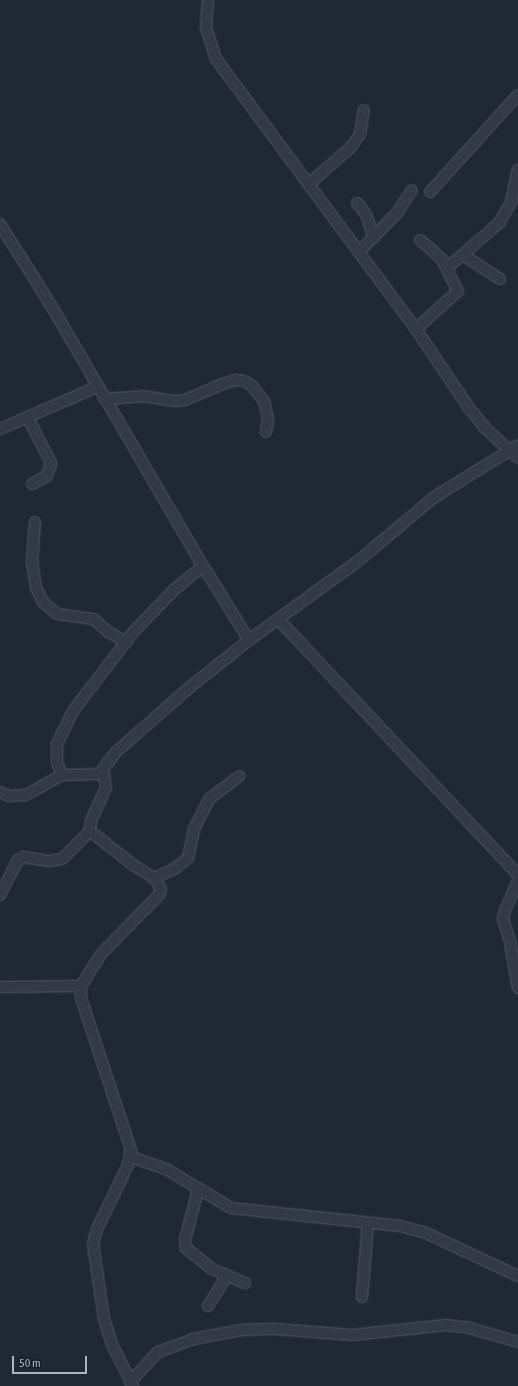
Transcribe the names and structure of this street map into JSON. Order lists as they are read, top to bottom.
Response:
{
  "scale_bar": "50 m"
}
